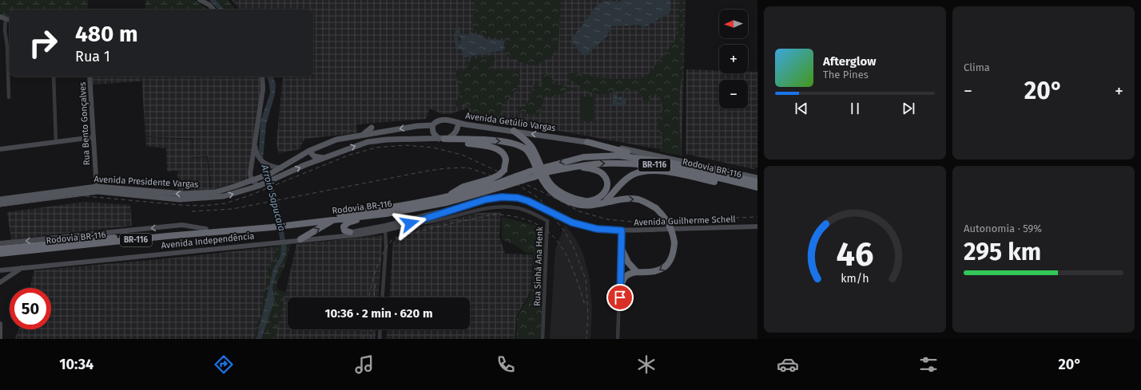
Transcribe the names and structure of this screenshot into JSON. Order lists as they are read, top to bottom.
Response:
{
  "streets": {
    "highway": ["BR-116", "Rodovia BR-116"],
    "main road": [
      "Avenida Getúlio Vargas",
      "Rua Bento Gonçalves",
      "Avenida Presidente Vargas",
      "Avenida Guilherme Schell",
      "Avenida Independência"
    ],
    "street": ["Rua Sinhá Ana Henk"]
  },
  "crossings": [
    ["Avenida Getúlio Vargas", "BR-116"],
    ["Avenida Getúlio Vargas", "Avenida Presidente Vargas"],
    ["Rua Bento Gonçalves", "Avenida Presidente Vargas"],
    ["BR-116", "Rodovia BR-116"],
    ["BR-116", "Avenida Guilherme Schell"],
    ["Avenida Guilherme Schell", "Avenida Independência"],
    ["Avenida Guilherme Schell", "Rua Sinhá Ana Henk"]
  ],
  "water": ["Arroio Sapucaia"],
  "north": "left",
  "page": {
    "tile": [
      "Clima",
      ["Autonomia · 59%", "295 km"]
    ],
    "map_buttons": ["+", "−"],
    "turn": ["480 m", "Rua 1"],
    "song": ["Afterglow", "The Pines"],
    "heat": ["−", "20°", "+"],
    "limit": "50",
    "trip": "10:36 · 2 min · 620 m",
    "tabs": ["10:34", "20°"],
    "gauge": ["46", "km/h"]
  }
}
